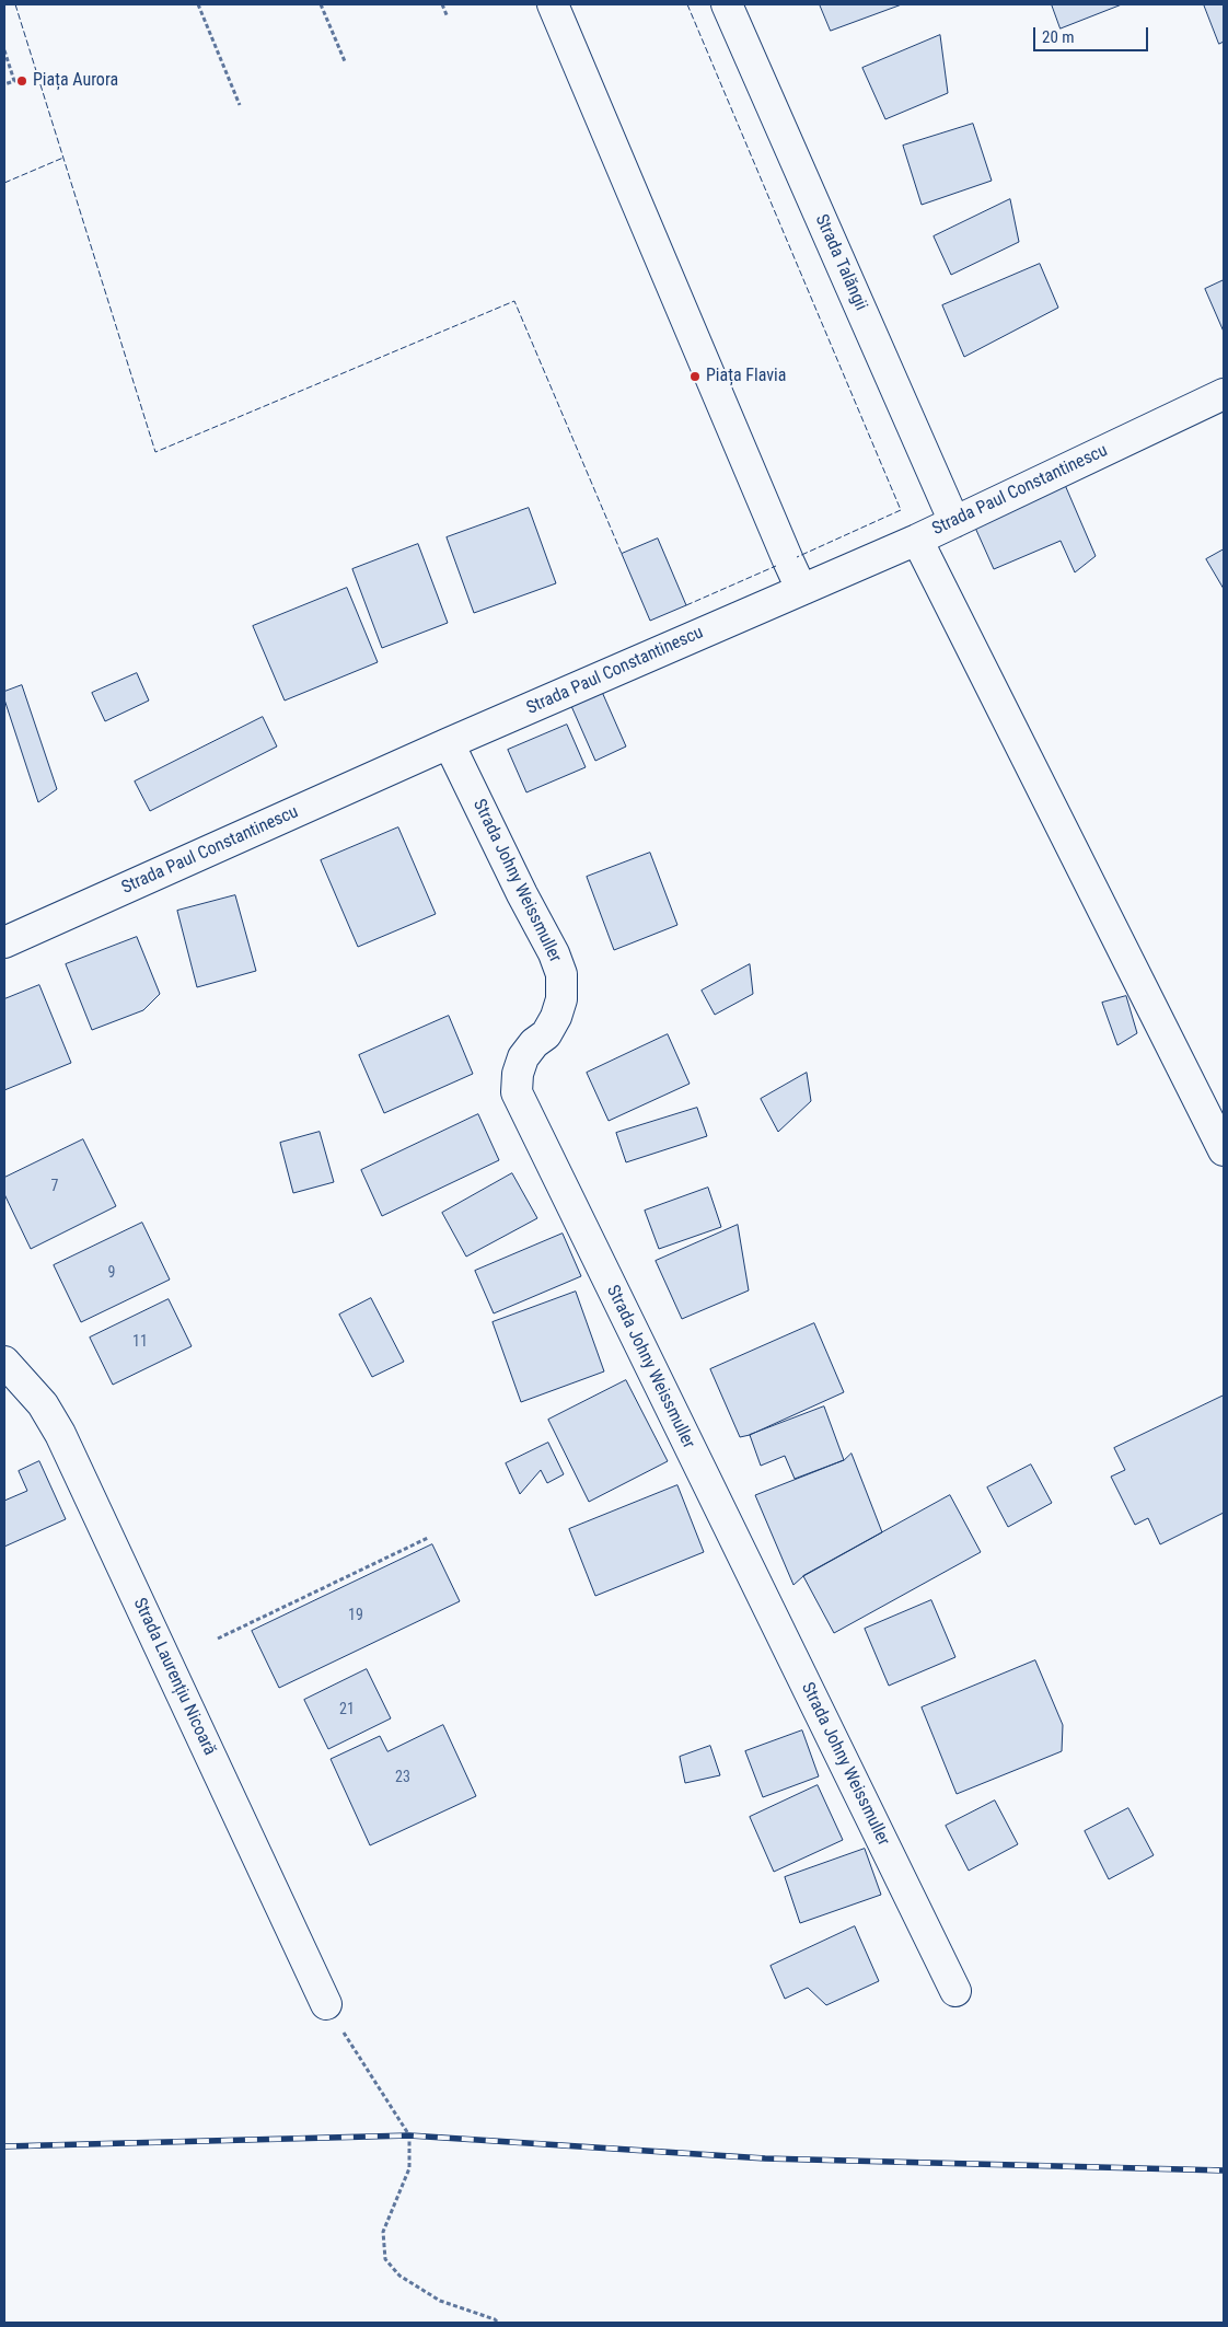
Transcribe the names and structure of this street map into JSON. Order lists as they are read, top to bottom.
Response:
{
  "streets": {
    "street": [
      "Strada Talăngii",
      "Strada Paul Constantinescu",
      "Strada Johny Weissmuller",
      "Strada Laurențiu Nicoară"
    ]
  },
  "crossings": [
    ["Strada Talăngii", "Strada Paul Constantinescu"],
    ["Strada Paul Constantinescu", "Strada Johny Weissmuller"]
  ],
  "places": ["Piața Aurora", "Piața Flavia"],
  "house_numbers": [
    "7",
    "9",
    "11",
    "19",
    "21",
    "23"
  ],
  "scale_bar": "20 m"
}
